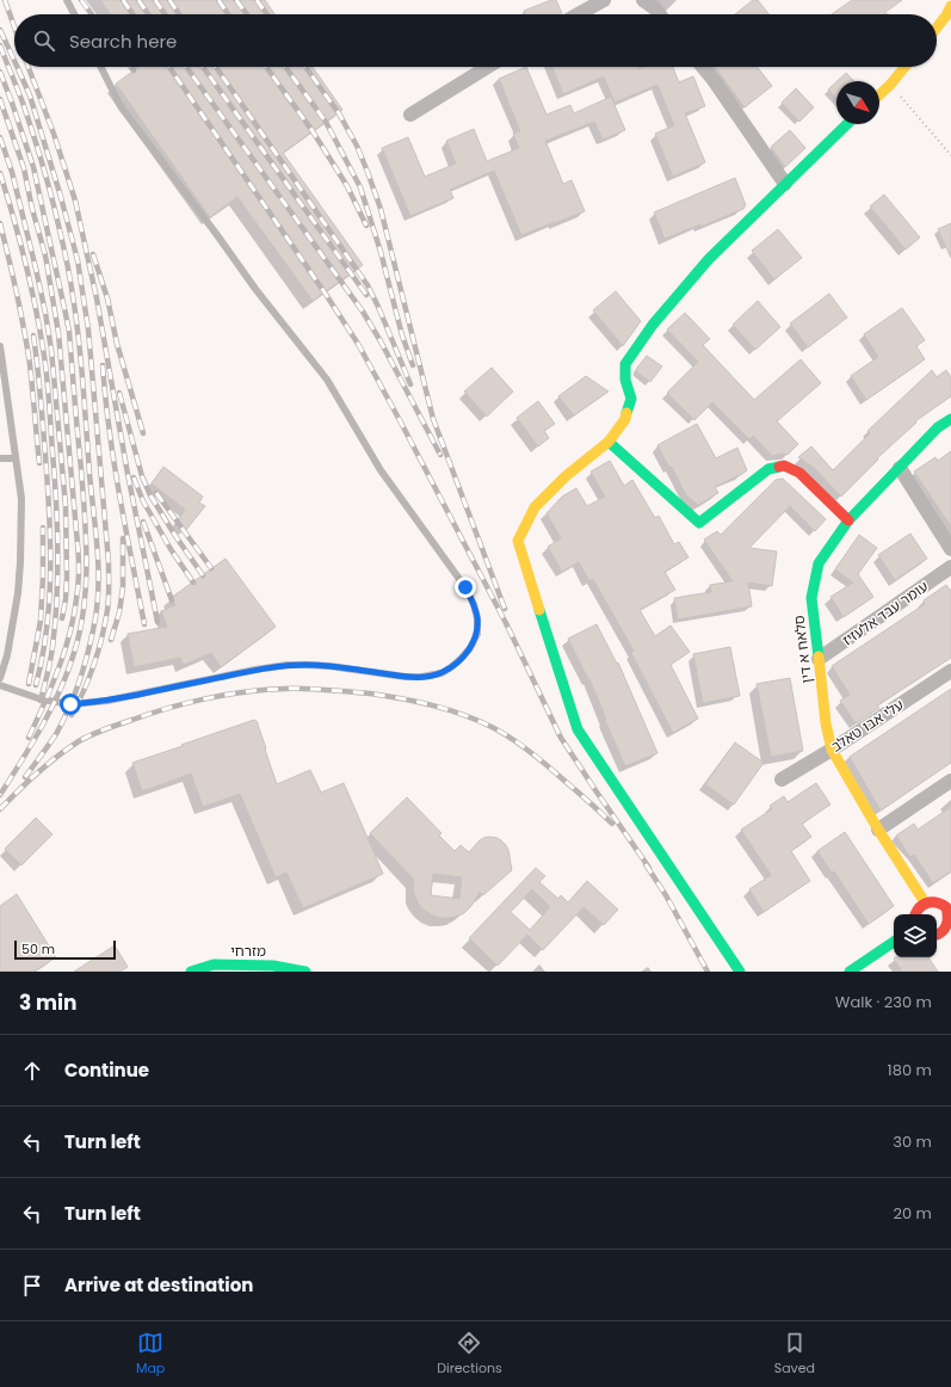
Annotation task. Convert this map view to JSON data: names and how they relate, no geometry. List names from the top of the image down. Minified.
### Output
{"streets":{"street":["עומר עבד אלעזיז","סלאח א דין","עלי אבו טאלב","מזרחי"]},"crossings":[["עומר עבד אלעזיז","סלאח א דין"],["סלאח א דין","עלי אבו טאלב"]],"scale_bar":"50 m","north":"bottom right","page":{"search":"Search here","scale":"50 m","heading":["3 min","Walk · 230 m"],"list":[["Continue","180 m"],["Turn left","30 m"],["Turn left","20 m"],"Arrive at destination"],"nav":["Map","Directions","Saved"]}}
